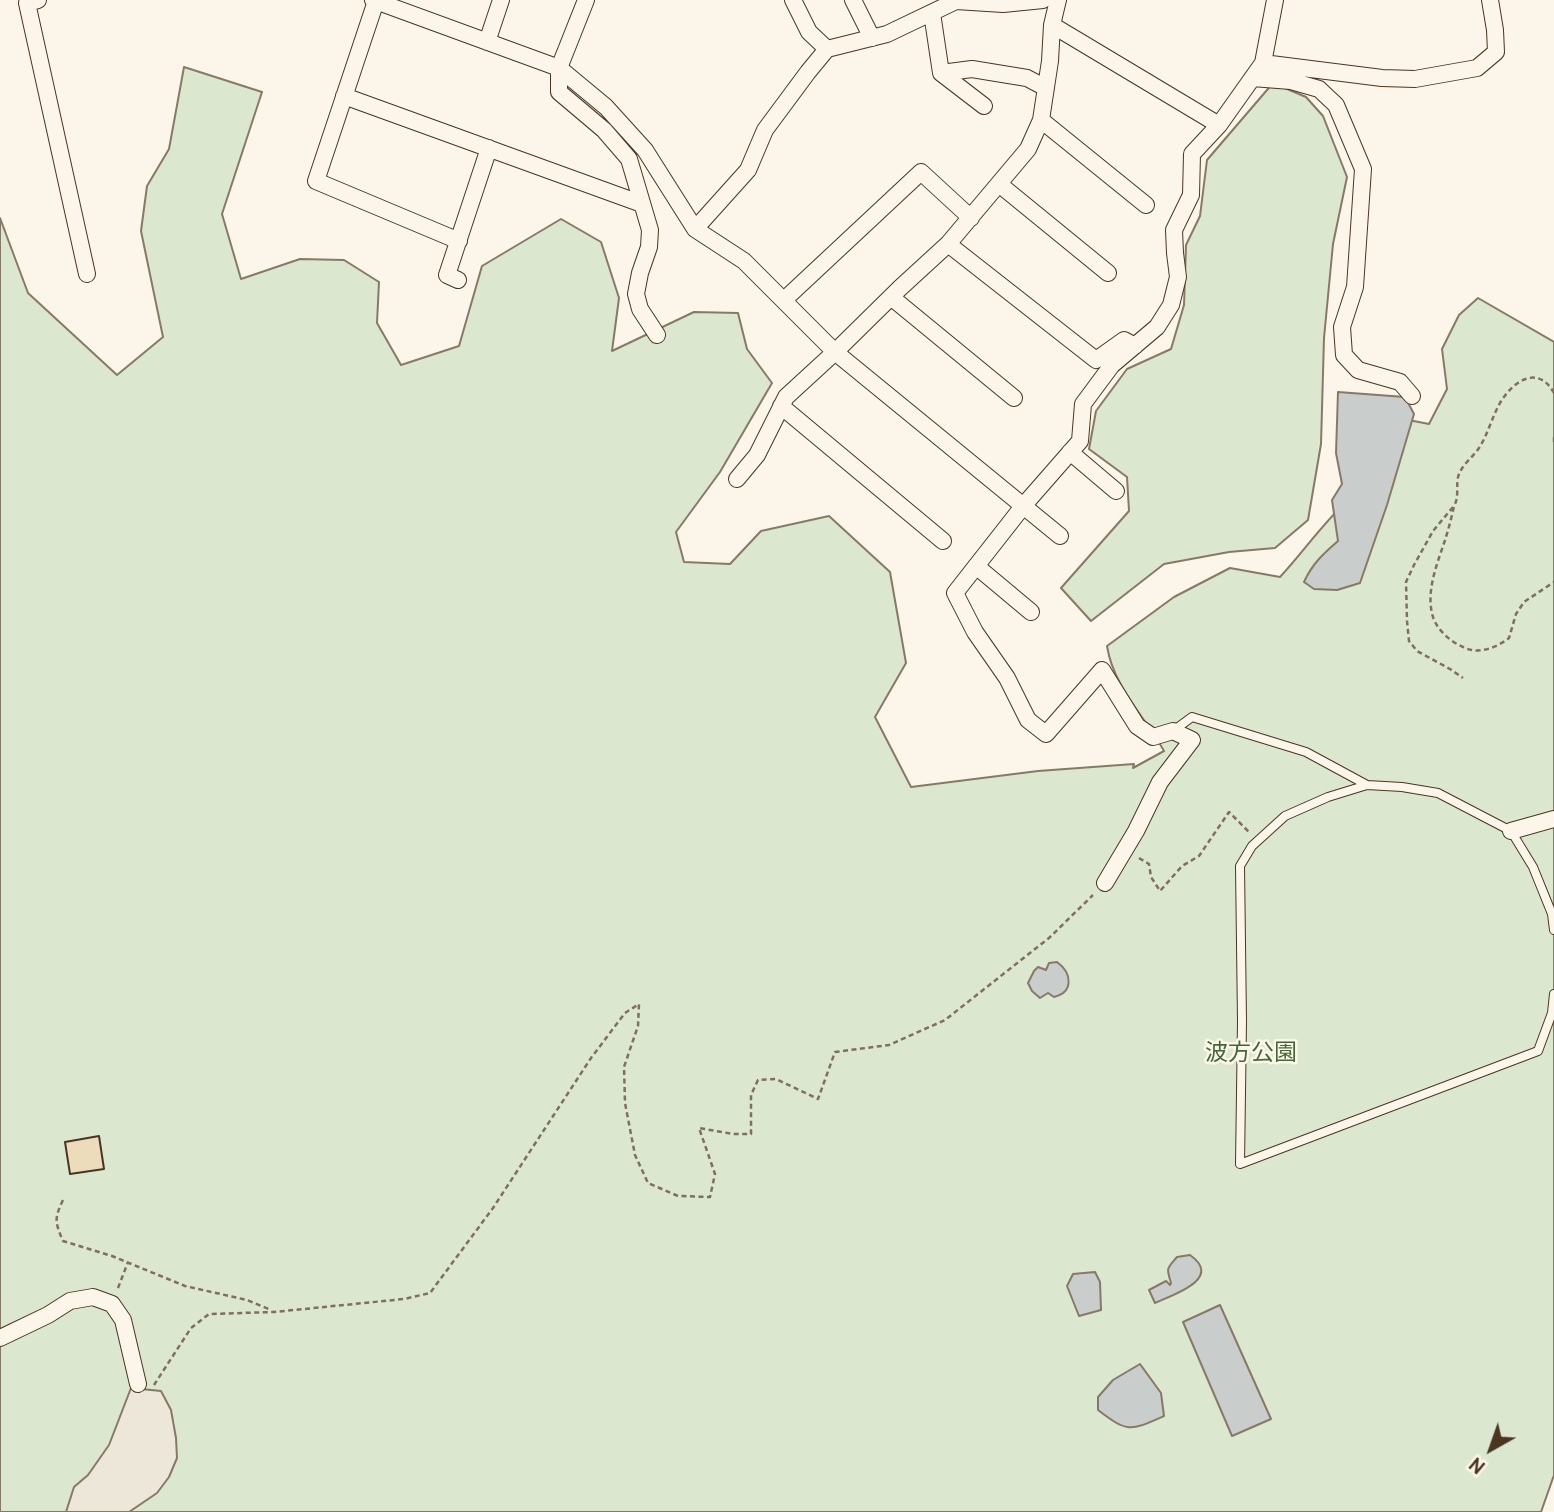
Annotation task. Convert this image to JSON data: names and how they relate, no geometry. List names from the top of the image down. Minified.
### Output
{"parks":["波方公園"],"north":"bottom left"}
